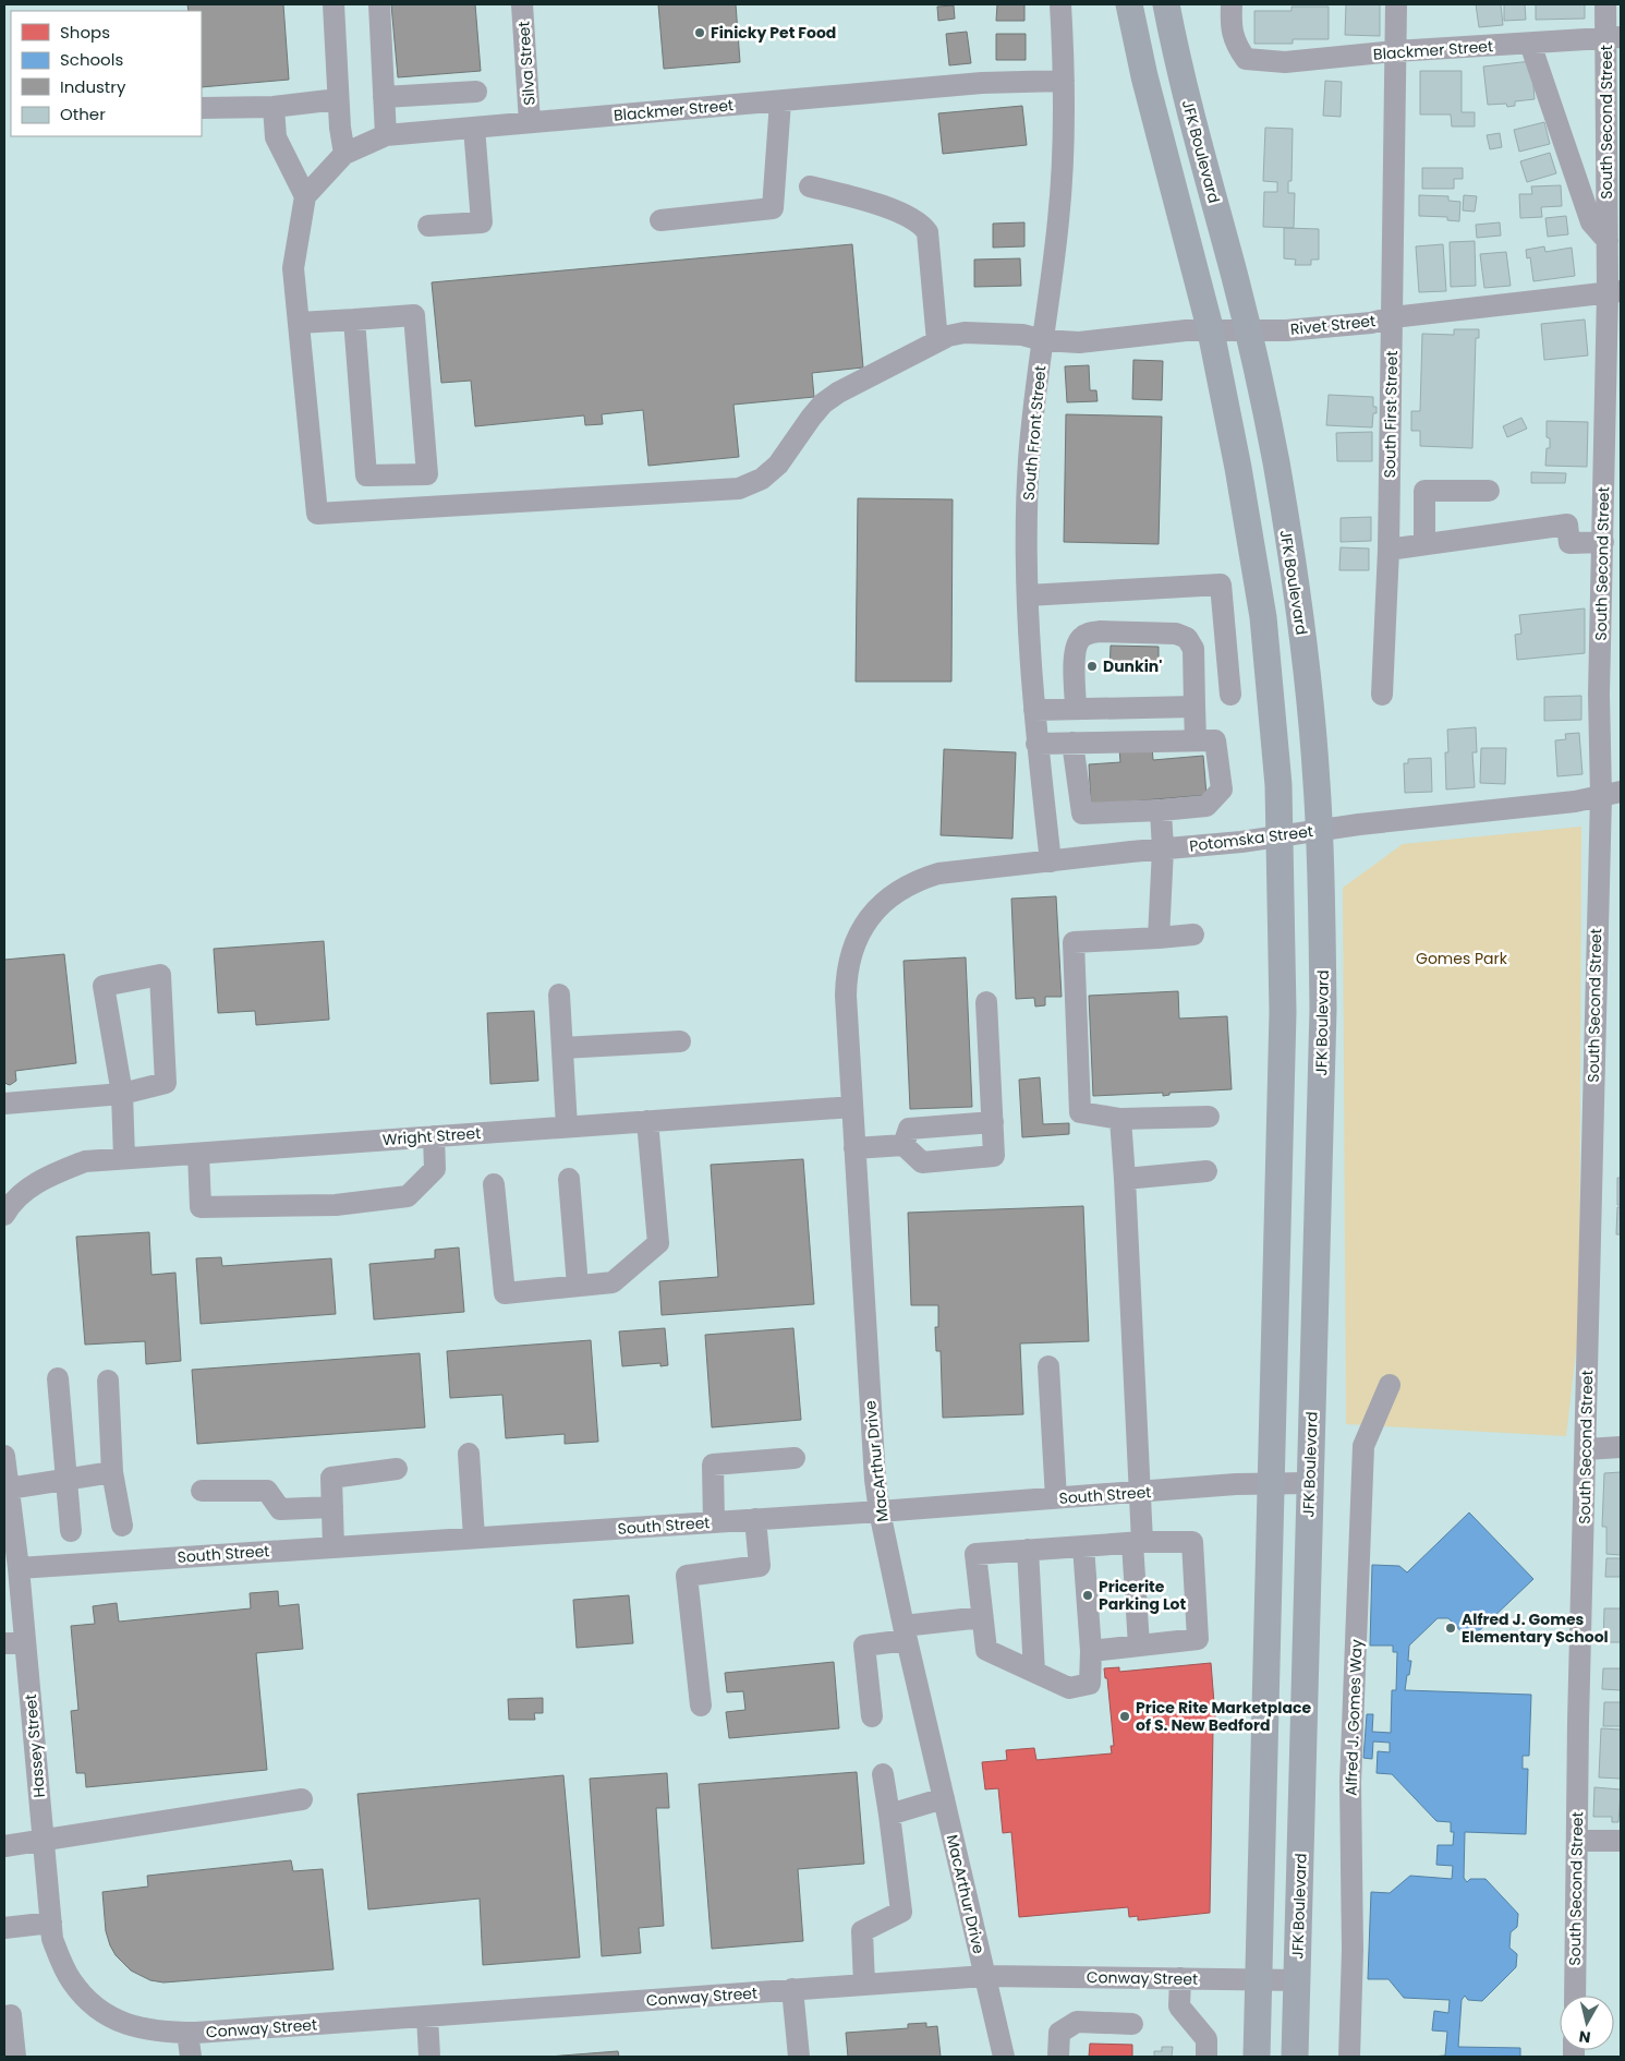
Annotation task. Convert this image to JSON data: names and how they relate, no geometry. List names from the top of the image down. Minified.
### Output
{"streets":{"main road":["JFK Boulevard"],"street":["Blackmer Street","Silva Street","South Second Street","Rivet Street","South First Street","South Front Street","Potomska Street","Wright Street","MacArthur Drive","South Street","Alfred J. Gomes Way","Hassey Street","Conway Street"]},"crossings":[["Blackmer Street","Silva Street"],["Blackmer Street","South Second Street"],["Blackmer Street","South First Street"],["Blackmer Street","South Front Street"],["South Second Street","Rivet Street"],["South Second Street","Potomska Street"],["JFK Boulevard","Rivet Street"],["JFK Boulevard","Potomska Street"],["JFK Boulevard","South Street"],["JFK Boulevard","Conway Street"],["Rivet Street","South First Street"],["Rivet Street","South Front Street"],["South Front Street","Potomska Street"],["Potomska Street","MacArthur Drive"],["Wright Street","MacArthur Drive"],["MacArthur Drive","South Street"],["MacArthur Drive","Conway Street"],["South Street","Hassey Street"],["Hassey Street","Conway Street"]],"parks":["Gomes Park"],"places":["Finicky Pet Food","Dunkin'","Pricerite Parking Lot","Alfred J. Gomes Elementary School","Price Rite Marketplace of S. New Bedford"],"legend":["Shops","Schools","Industry","Other"],"north":"bottom"}
